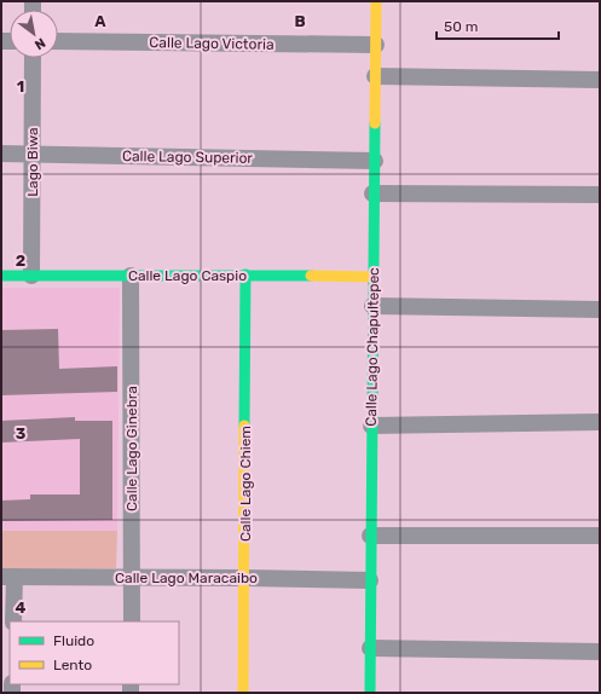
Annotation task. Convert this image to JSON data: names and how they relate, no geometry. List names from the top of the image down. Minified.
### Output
{"streets":{"street":["Calle Lago Victoria","Calle Lago Superior","Lago Biwa","Calle Lago Caspio","Calle Lago Chapultepec","Calle Lago Ginebra","Calle Lago Chiem","Calle Lago Maracaibo"]},"crossings":[["Calle Lago Victoria","Calle Lago Chapultepec"],["Calle Lago Superior","Lago Biwa"],["Calle Lago Superior","Calle Lago Chapultepec"],["Lago Biwa","Calle Lago Caspio"],["Calle Lago Caspio","Calle Lago Chapultepec"],["Calle Lago Caspio","Calle Lago Ginebra"],["Calle Lago Caspio","Calle Lago Chiem"],["Calle Lago Chapultepec","Calle Lago Maracaibo"],["Calle Lago Ginebra","Calle Lago Maracaibo"],["Calle Lago Chiem","Calle Lago Maracaibo"]],"legend":["Fluido","Lento"],"scale_bar":"50 m","north":"bottom right","grid":{"columns":["A","B"],"rows":["1","2","3","4"]}}
